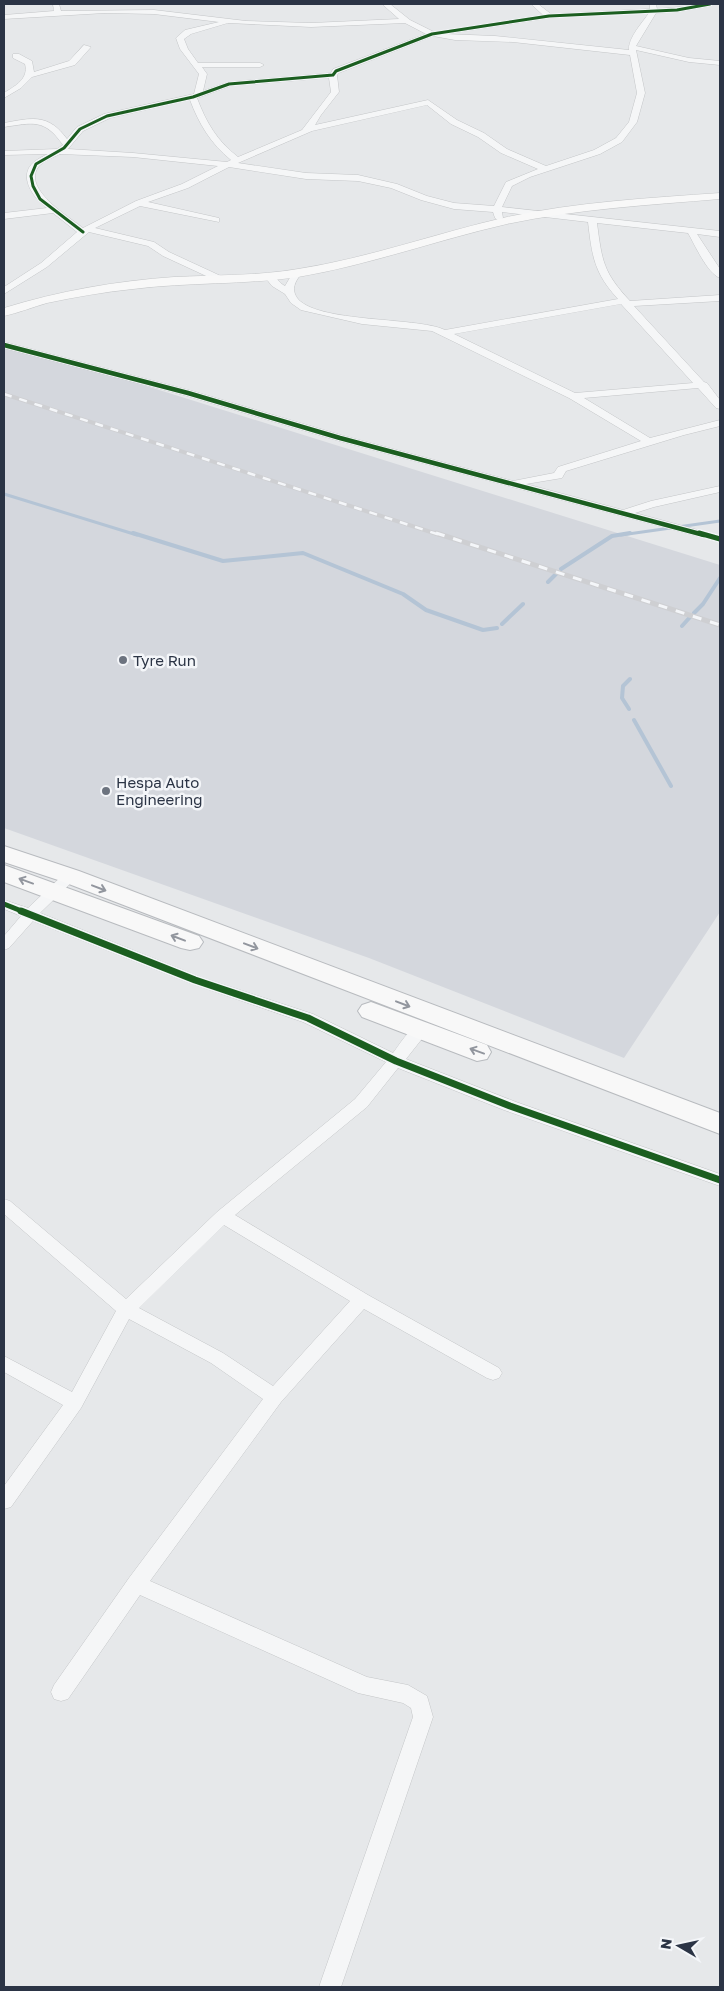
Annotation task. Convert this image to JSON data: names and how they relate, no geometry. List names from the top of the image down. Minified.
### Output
{"places":["Tyre Run","Hespa Auto Engineering"],"north":"left"}
